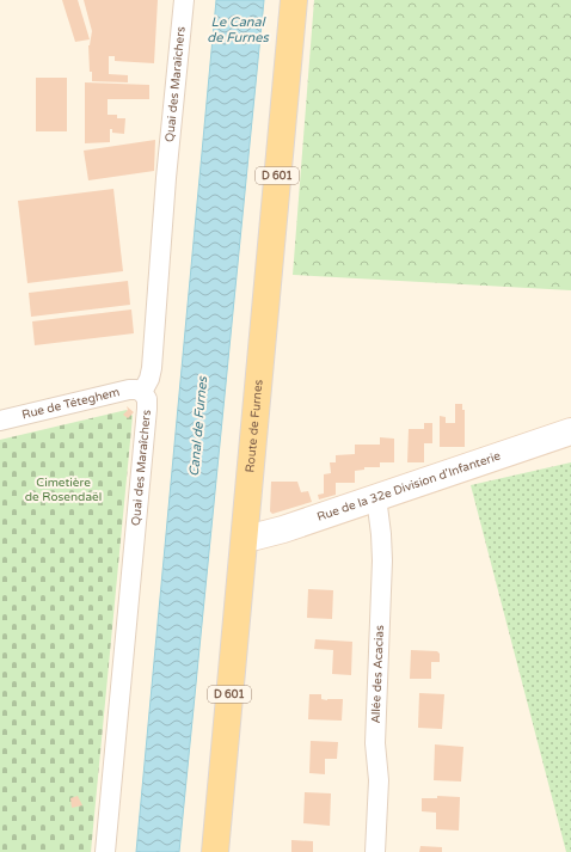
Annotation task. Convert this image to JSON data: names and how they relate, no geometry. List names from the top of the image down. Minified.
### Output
{"streets":{"main road":["D 601","Route de Furnes","Rue de la 32e Division d'Infanterie"],"street":["Quai des Maraîchers","Rue de Téteghem","Allée des Acacias"]},"crossings":[["Quai des Maraîchers","Rue de Téteghem"],["Route de Furnes","Rue de la 32e Division d'Infanterie"],["Rue de la 32e Division d'Infanterie","Allée des Acacias"]],"water":["Le Canal de Furnes","Canal de Furnes"],"parks":["Cimetière de Rosendaël"]}
